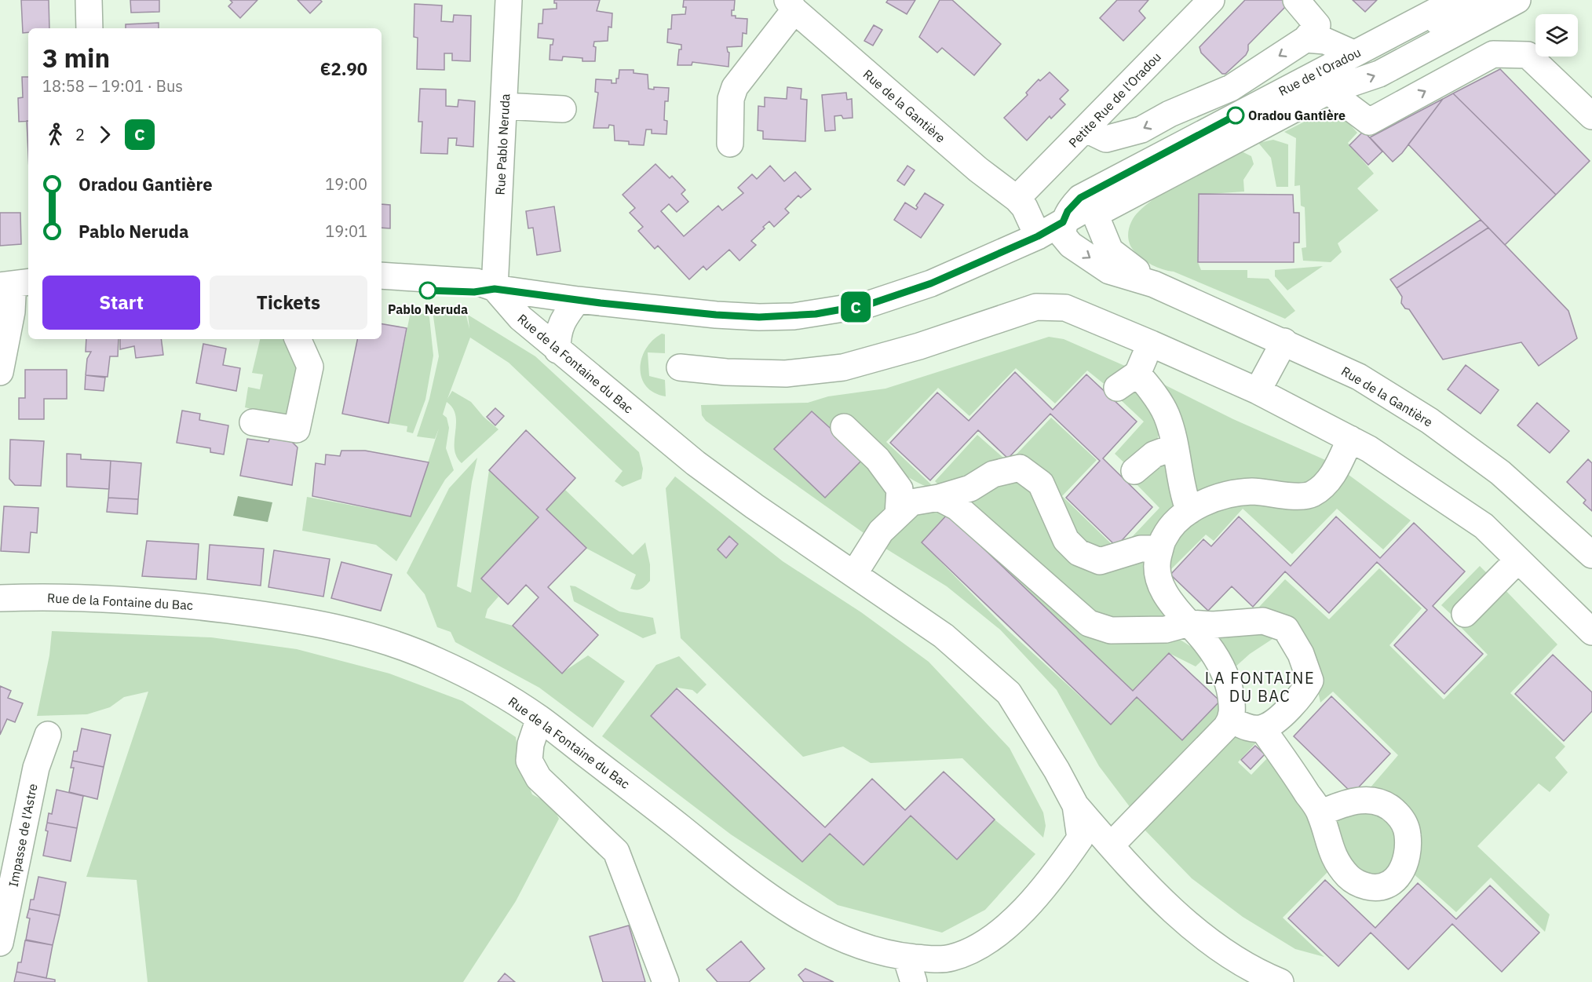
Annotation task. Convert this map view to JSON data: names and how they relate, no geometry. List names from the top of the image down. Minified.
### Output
{"streets":{"street":["Rue de l'Oradou","Petite Rue de l'Oradou","Rue de la Gantière","Rue Pablo Neruda","Rue de la Fontaine du Bac","Impasse de l'Astre"]},"crossings":[["Rue de l'Oradou","Rue de la Gantière"],["Rue de l'Oradou","Rue Pablo Neruda"],["Rue de l'Oradou","Rue de la Fontaine du Bac"],["Petite Rue de l'Oradou","Rue de la Gantière"],["Rue Pablo Neruda","Rue de la Fontaine du Bac"]],"districts":["LA FONTAINE DU BAC"],"places":["Oradou Gantière","Pablo Neruda"],"lines":["bus line C"],"page":{"on_map":"C","heading":["3 min","18:58 – 19:01 · Bus","€2.90"],"legs":["2","C"],"list":[{"name":"Oradou Gantière","value":"19:00"},{"name":"Pablo Neruda","value":"19:01"}],"buttons":["Start","Tickets"]}}
